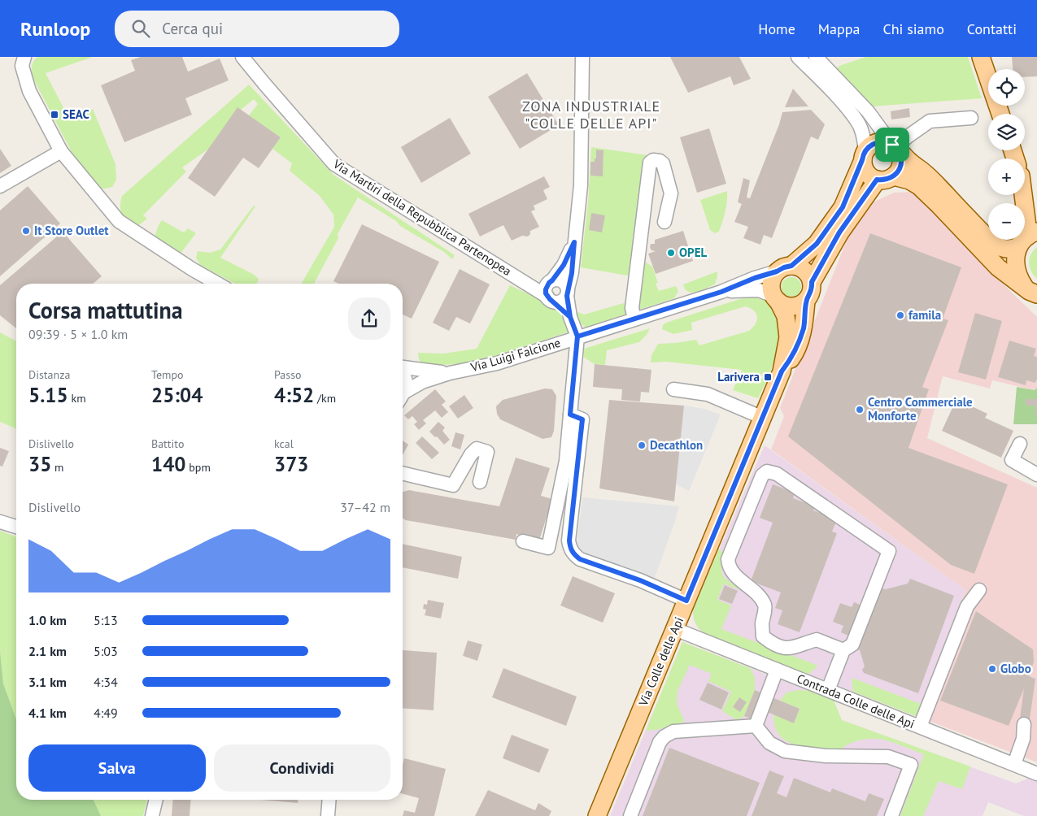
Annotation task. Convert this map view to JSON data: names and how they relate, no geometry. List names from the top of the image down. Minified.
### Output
{"streets":{"main road":["Via Colle delle Api"],"street":["Via Martiri della Repubblica Partenopea","Via Luigi Falcione","Contrada Colle delle Api"]},"crossings":[["Via Luigi Falcione","Via Colle delle Api"],["Via Colle delle Api","Contrada Colle delle Api"]],"districts":["ZONA INDUSTRIALE \"COLLE DELLE API\""],"places":{"transit":["SEAC","Larivera"],"other":["It Store Outlet","OPEL","famila","Centro Commerciale Monforte","Decathlon","Globo"]},"page":{"header":"Runloop","search":"Cerca qui","nav":["Home","Mappa","Chi siamo","Contatti"],"map_buttons":["+","−"],"heading":["Corsa mattutina","09:39 · 5 × 1.0 km"],"stats":[["Distanza","5.15 km"],["Tempo","25:04"],["Passo","4:52 /km"],["Dislivello","35 m"],["Battito","140 bpm"],["kcal","373"]],"chart":["Dislivello","37–42 m"],"list":[{"name":"1.0 km","note":"5:13"},{"name":"2.1 km","note":"5:03"},{"name":"3.1 km","note":"4:34"},{"name":"4.1 km","note":"4:49"}],"buttons":["Salva","Condividi"]}}
